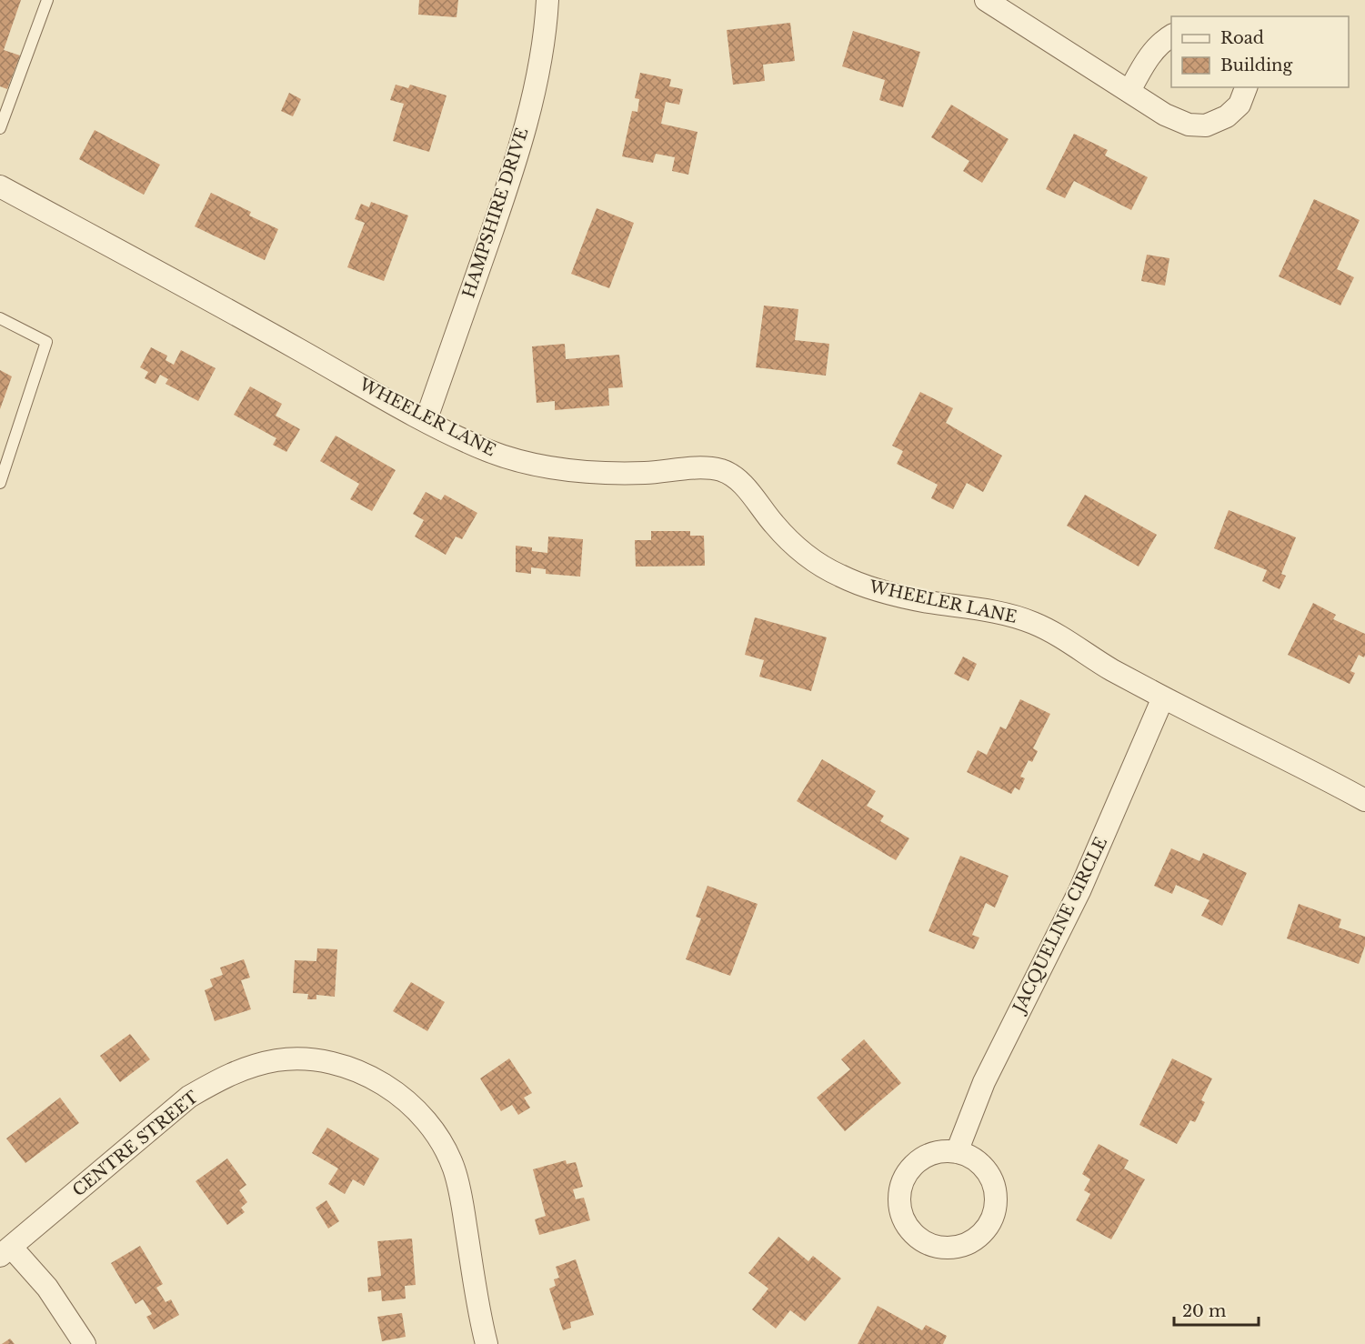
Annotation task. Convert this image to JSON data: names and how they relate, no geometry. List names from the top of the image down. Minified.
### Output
{"streets":{"street":["HAMPSHIRE DRIVE","WHEELER LANE","JACQUELINE CIRCLE","CENTRE STREET"]},"crossings":[["HAMPSHIRE DRIVE","WHEELER LANE"],["WHEELER LANE","JACQUELINE CIRCLE"]],"legend":["Road","Building"],"scale_bar":"20 m"}
